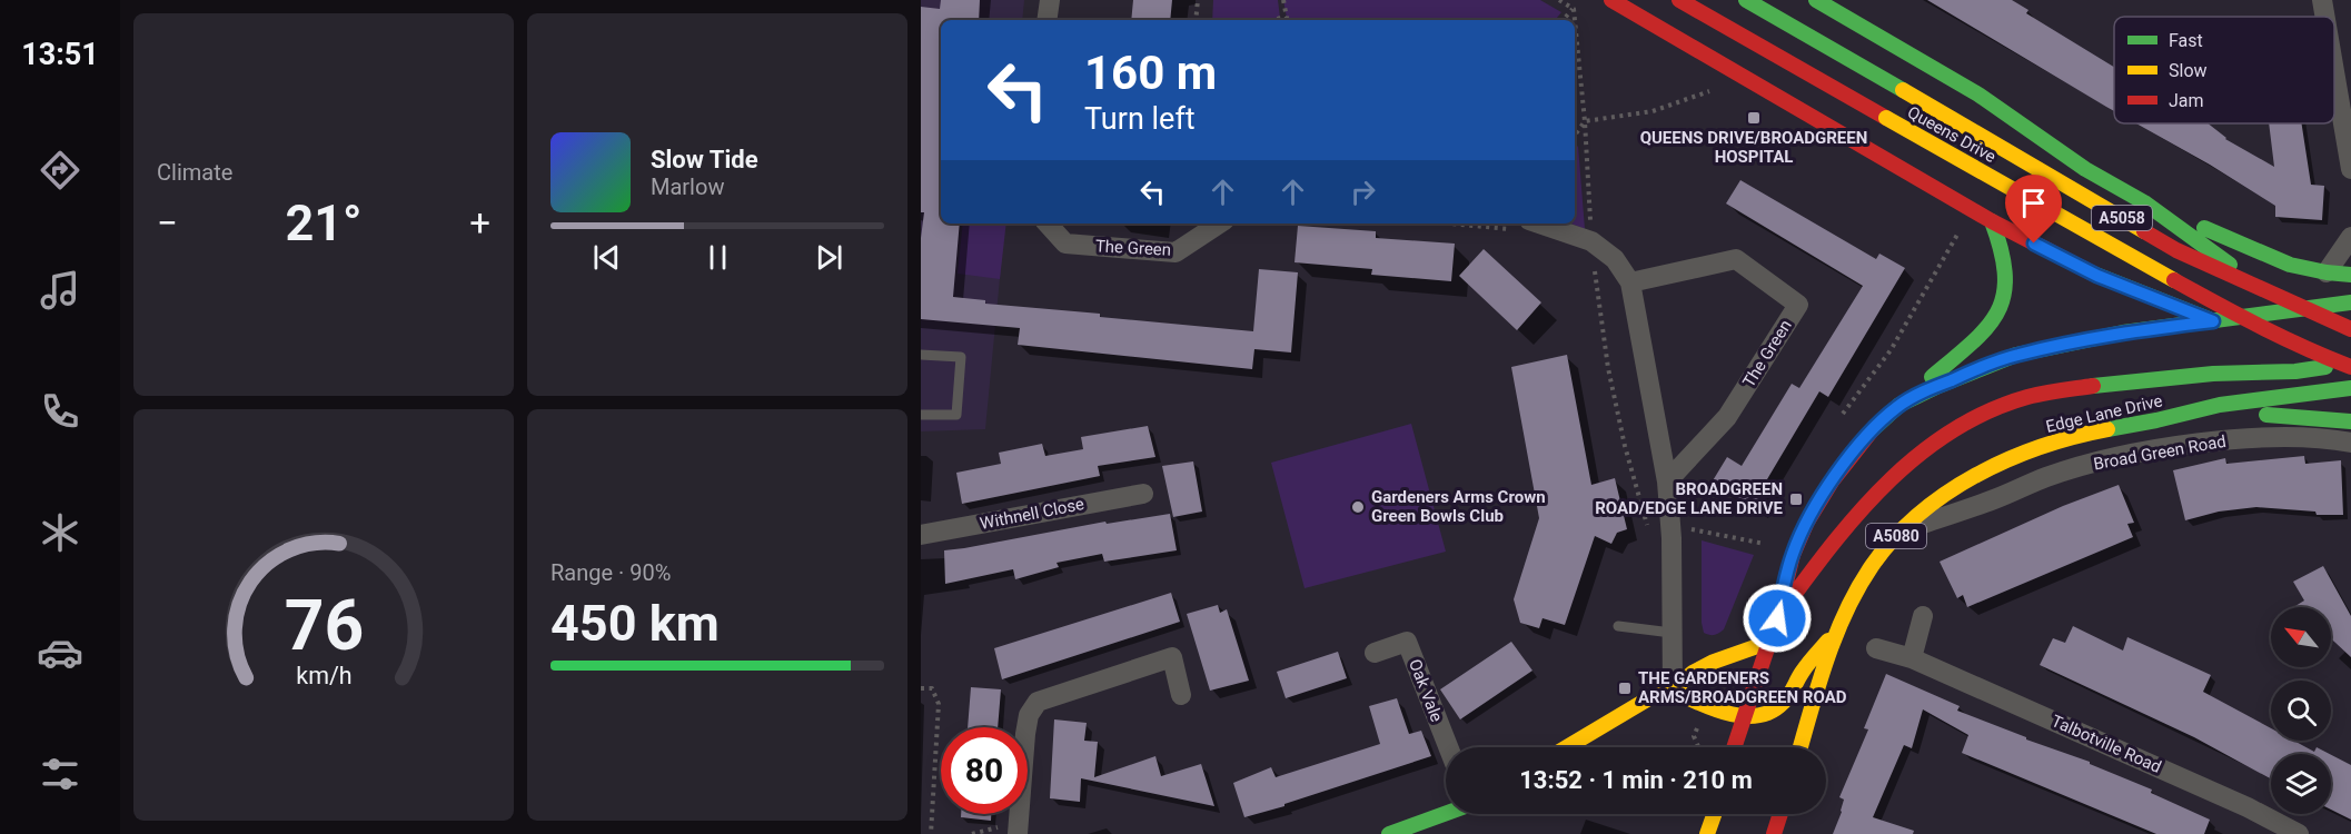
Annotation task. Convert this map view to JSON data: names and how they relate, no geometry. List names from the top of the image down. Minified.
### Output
{"streets":{"main road":["Queens Drive","A5058","Edge Lane Drive","A5080"],"street":["The Green","Broad Green Road","Withnell Close","Oak Vale","Talbotville Road"]},"crossings":[["Edge Lane Drive","Broad Green Road"]],"places":{"transit":["QUEENS DRIVE/BROADGREEN HOSPITAL","BROADGREEN ROAD/EDGE LANE DRIVE","THE GARDENERS ARMS/BROADGREEN ROAD"],"other":["Gardeners Arms Crown Green Bowls Club"]},"legend":["Fast","Slow","Jam"],"north":"top left","page":{"tabs":"13:51","tile":["Climate",["Range · 90%","450 km"]],"turn":["160 m","Turn left"],"song":["Slow Tide","Marlow"],"heat":["−","21°","+"],"limit":"80","trip":"13:52 · 1 min · 210 m","gauge":["76","km/h"]}}
